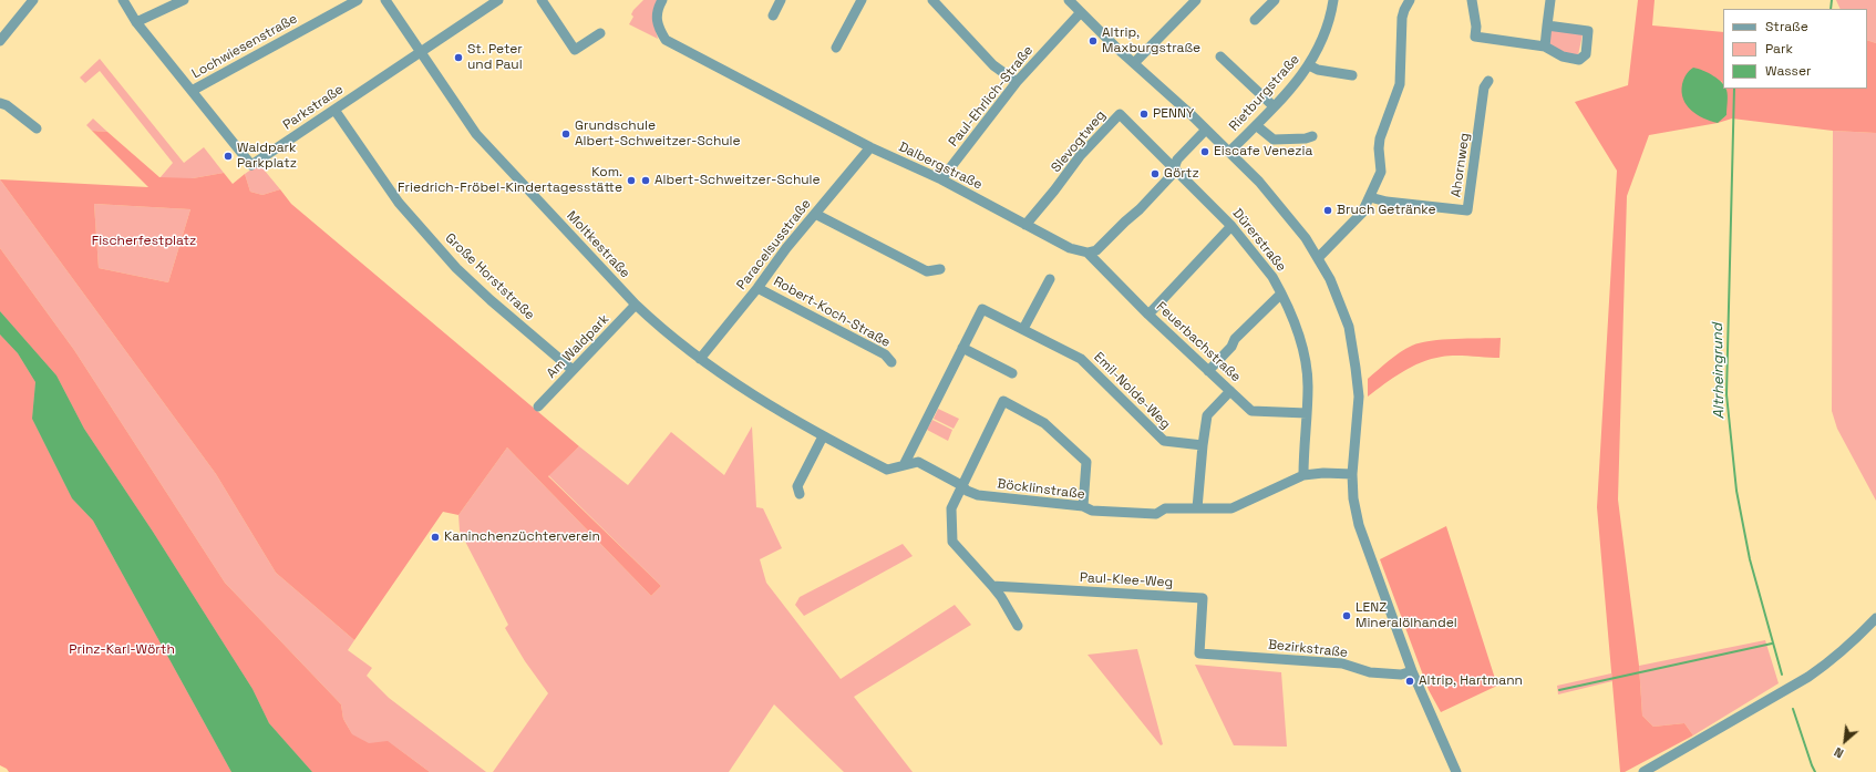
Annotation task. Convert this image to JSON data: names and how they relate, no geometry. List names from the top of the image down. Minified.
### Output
{"streets":{"street":["Lochwiesenstraße","Rietburgstraße","Paul-Ehrlich-Straße","Parkstraße","Slevogtweg","Ahornweg","Dalbergstraße","Dürerstraße","Moltkestraße","Paracelsusstraße","Große Horststraße","Robert-Koch-Straße","Feuerbachstraße","Am Waldpark","Emil-Nolde-Weg","Böcklinstraße","Paul-Klee-Weg","Bezirkstraße"]},"crossings":[["Lochwiesenstraße","Parkstraße"],["Paul-Ehrlich-Straße","Dalbergstraße"],["Parkstraße","Moltkestraße"],["Parkstraße","Große Horststraße"],["Slevogtweg","Dalbergstraße"],["Slevogtweg","Dürerstraße"],["Dalbergstraße","Paracelsusstraße"],["Dalbergstraße","Feuerbachstraße"],["Dürerstraße","Feuerbachstraße"],["Dürerstraße","Böcklinstraße"],["Moltkestraße","Paracelsusstraße"],["Moltkestraße","Am Waldpark"],["Moltkestraße","Böcklinstraße"],["Paracelsusstraße","Robert-Koch-Straße"],["Große Horststraße","Am Waldpark"],["Emil-Nolde-Weg","Böcklinstraße"],["Paul-Klee-Weg","Bezirkstraße"]],"water":["Altrheingrund"],"parks":["Fischerfestplatz","Prinz-Karl-Wörth"],"places":["Altrip, Maxburgstraße","St. Peter und Paul","PENNY","Grundschule Albert-Schweitzer-Schule","Eiscafe Venezia","Waldpark Parkplatz","Görtz","Kom. Friedrich-Fröbel-Kindertagesstätte","Albert-Schweitzer-Schule","Bruch Getränke","Kaninchenzüchterverein","LENZ Mineralölhandel","Altrip, Hartmann"],"legend":["Straße","Park","Wasser"],"north":"bottom left"}
